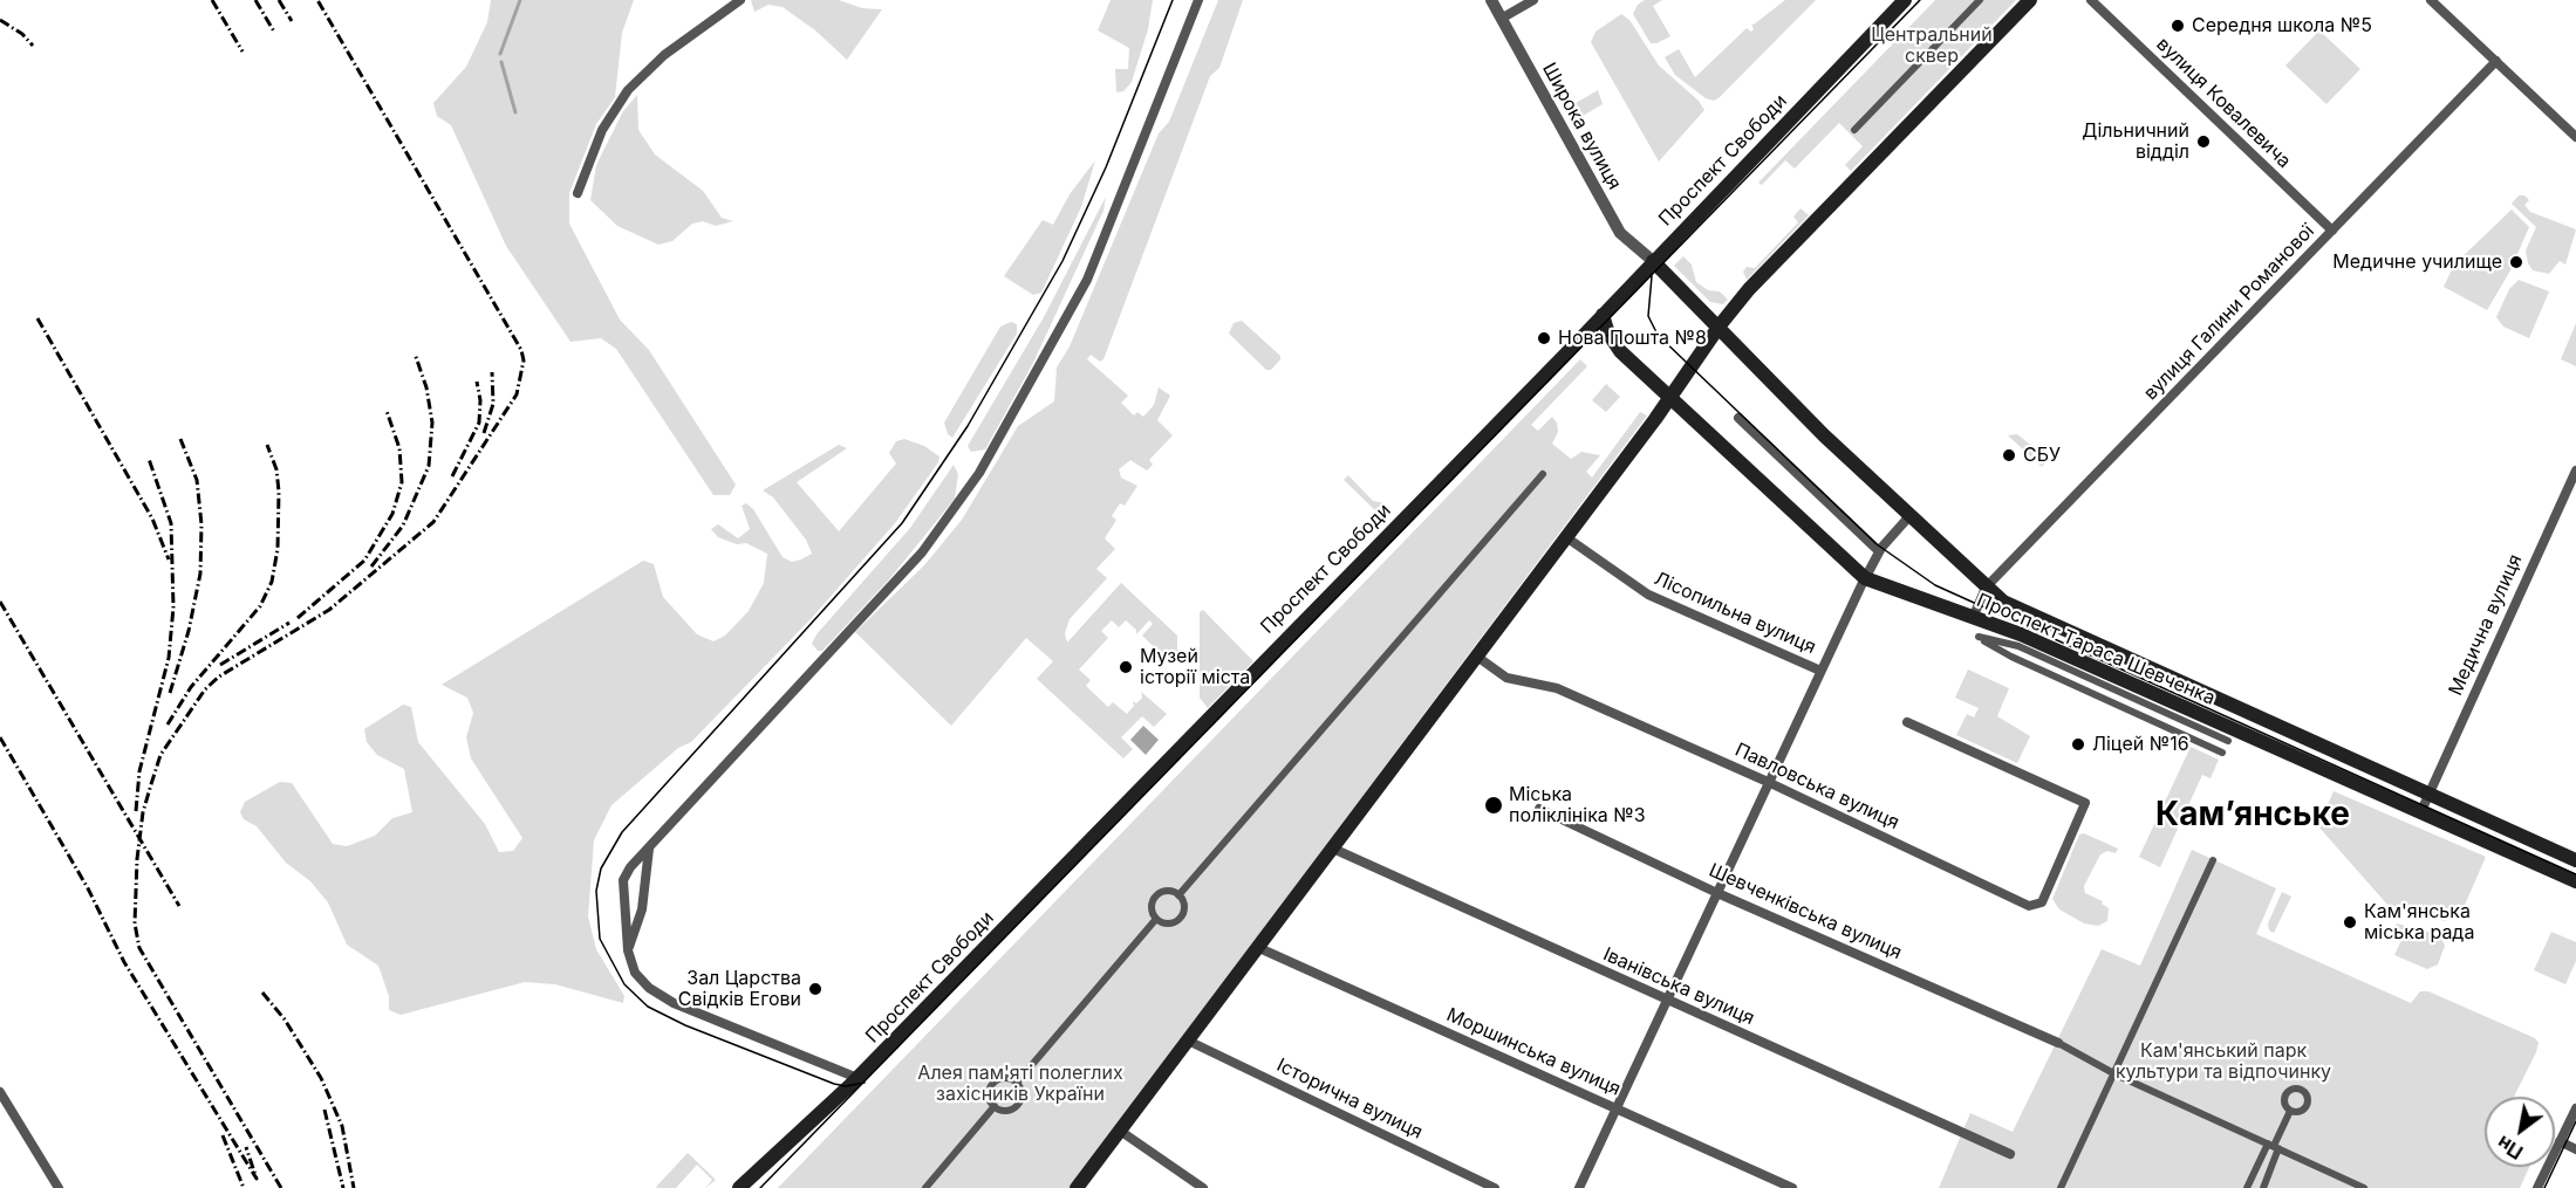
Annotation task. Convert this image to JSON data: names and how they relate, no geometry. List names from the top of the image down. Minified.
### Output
{"streets":{"main road":["Проспект Свободи","Проспект Тараса Шевченка"],"street":["вулиця Ковалевича","Широка вулиця","вулиця Галини Романової","Лісопильна вулиця","Медична вулиця","Павловська вулиця","Шевченківська вулиця","Іванівська вулиця","Моршинська вулиця","Історична вулиця"]},"crossings":[["вулиця Ковалевича","вулиця Галини Романової"],["Широка вулиця","Проспект Свободи"],["Широка вулиця","Проспект Тараса Шевченка"],["Проспект Свободи","Проспект Тараса Шевченка"],["вулиця Галини Романової","Проспект Тараса Шевченка"],["Медична вулиця","Проспект Тараса Шевченка"]],"districts":["Кам’янське"],"parks":["Центральний сквер","Кам'янський парк культури та відпочинку","Алея пам'яті полеглих захісників України"],"places":["Середня школа №5","Дільничний відділ","Медичне училище","Нова Пошта №8","СБУ","Музей історії міста","Ліцей №16","Міська поліклініка №3","Кам'янська міська рада","Зал Царства Свiдкiв Егови"],"north":"bottom left"}
